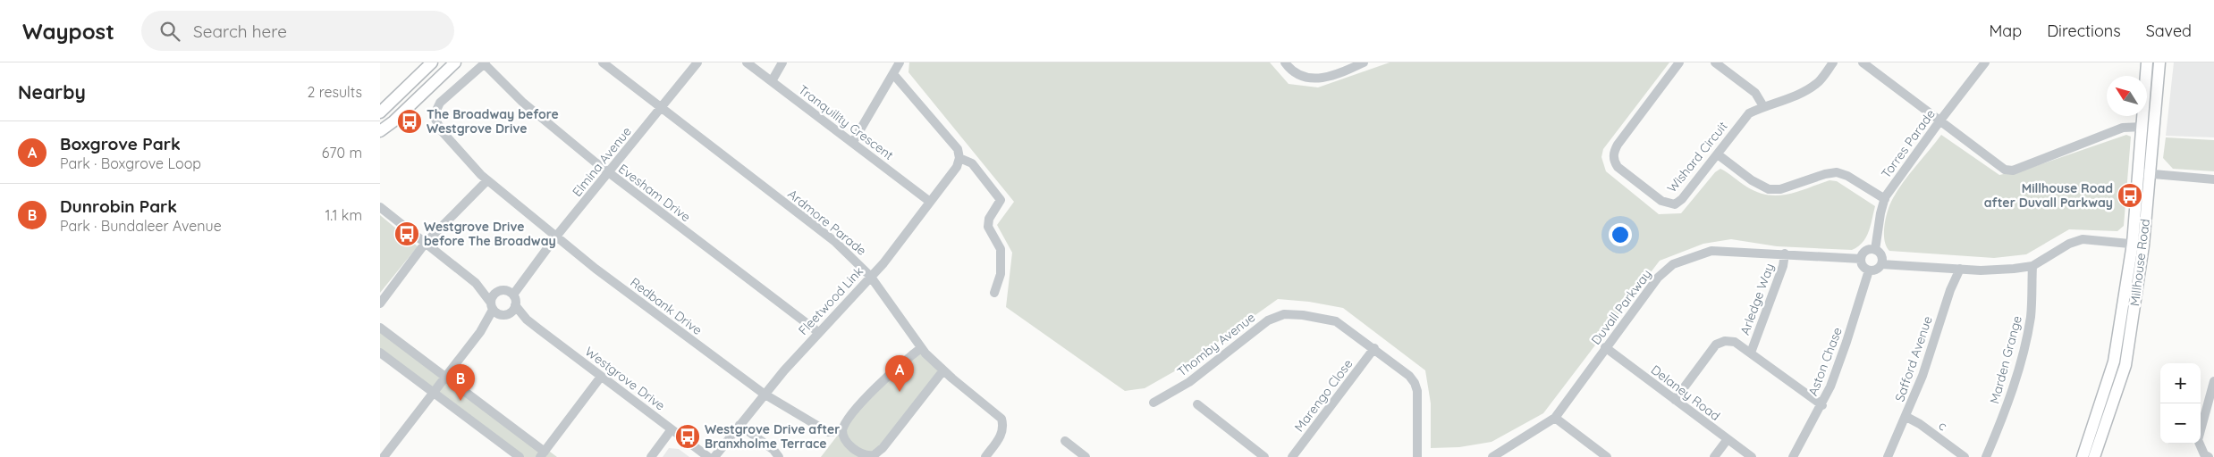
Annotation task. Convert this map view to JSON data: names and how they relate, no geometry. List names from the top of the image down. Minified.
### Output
{"streets":{"main road":["Millhouse Road"],"street":["Tranquility Crescent","Torres Parade","Wishard Circuit","Elmina Avenue","Evesham Drive","Ardmore Parade","Arledge Way","Fleetwood Link","Redbank Drive","Duvall Parkway","Thomby Avenue","Safford Avenue","Marden Grange","Aston Chase","Westgrove Drive","Delaney Road","Marengo Close","c"]},"crossings":[["Tranquility Crescent","Fleetwood Link"],["Torres Parade","Duvall Parkway"],["Torres Parade","Aston Chase"],["Elmina Avenue","Evesham Drive"],["Elmina Avenue","Ardmore Parade"],["Elmina Avenue","Redbank Drive"],["Evesham Drive","Fleetwood Link"],["Evesham Drive","Redbank Drive"],["Ardmore Parade","Fleetwood Link"],["Arledge Way","Duvall Parkway"],["Fleetwood Link","Redbank Drive"],["Duvall Parkway","Aston Chase"],["Duvall Parkway","Delaney Road"],["Thomby Avenue","Marengo Close"],["Safford Avenue","c"]],"places":{"bus stop":["The Broadway before Westgrove Drive","Millhouse Road after Duvall Parkway","Westgrove Drive before The Broadway","Westgrove Drive after Branxholme Terrace"]},"north":"top left","page":{"header":"Waypost","search":"Search here","nav":["Map","Directions","Saved"],"heading":["Nearby","2 results"],"list":[{"mark":"A","name":"Boxgrove Park","note":"Park · Boxgrove Loop","value":"670 m"},{"mark":"B","name":"Dunrobin Park","note":"Park · Bundaleer Avenue","value":"1.1 km"}],"pins":["A","B"],"map_buttons":["+","−"]}}
